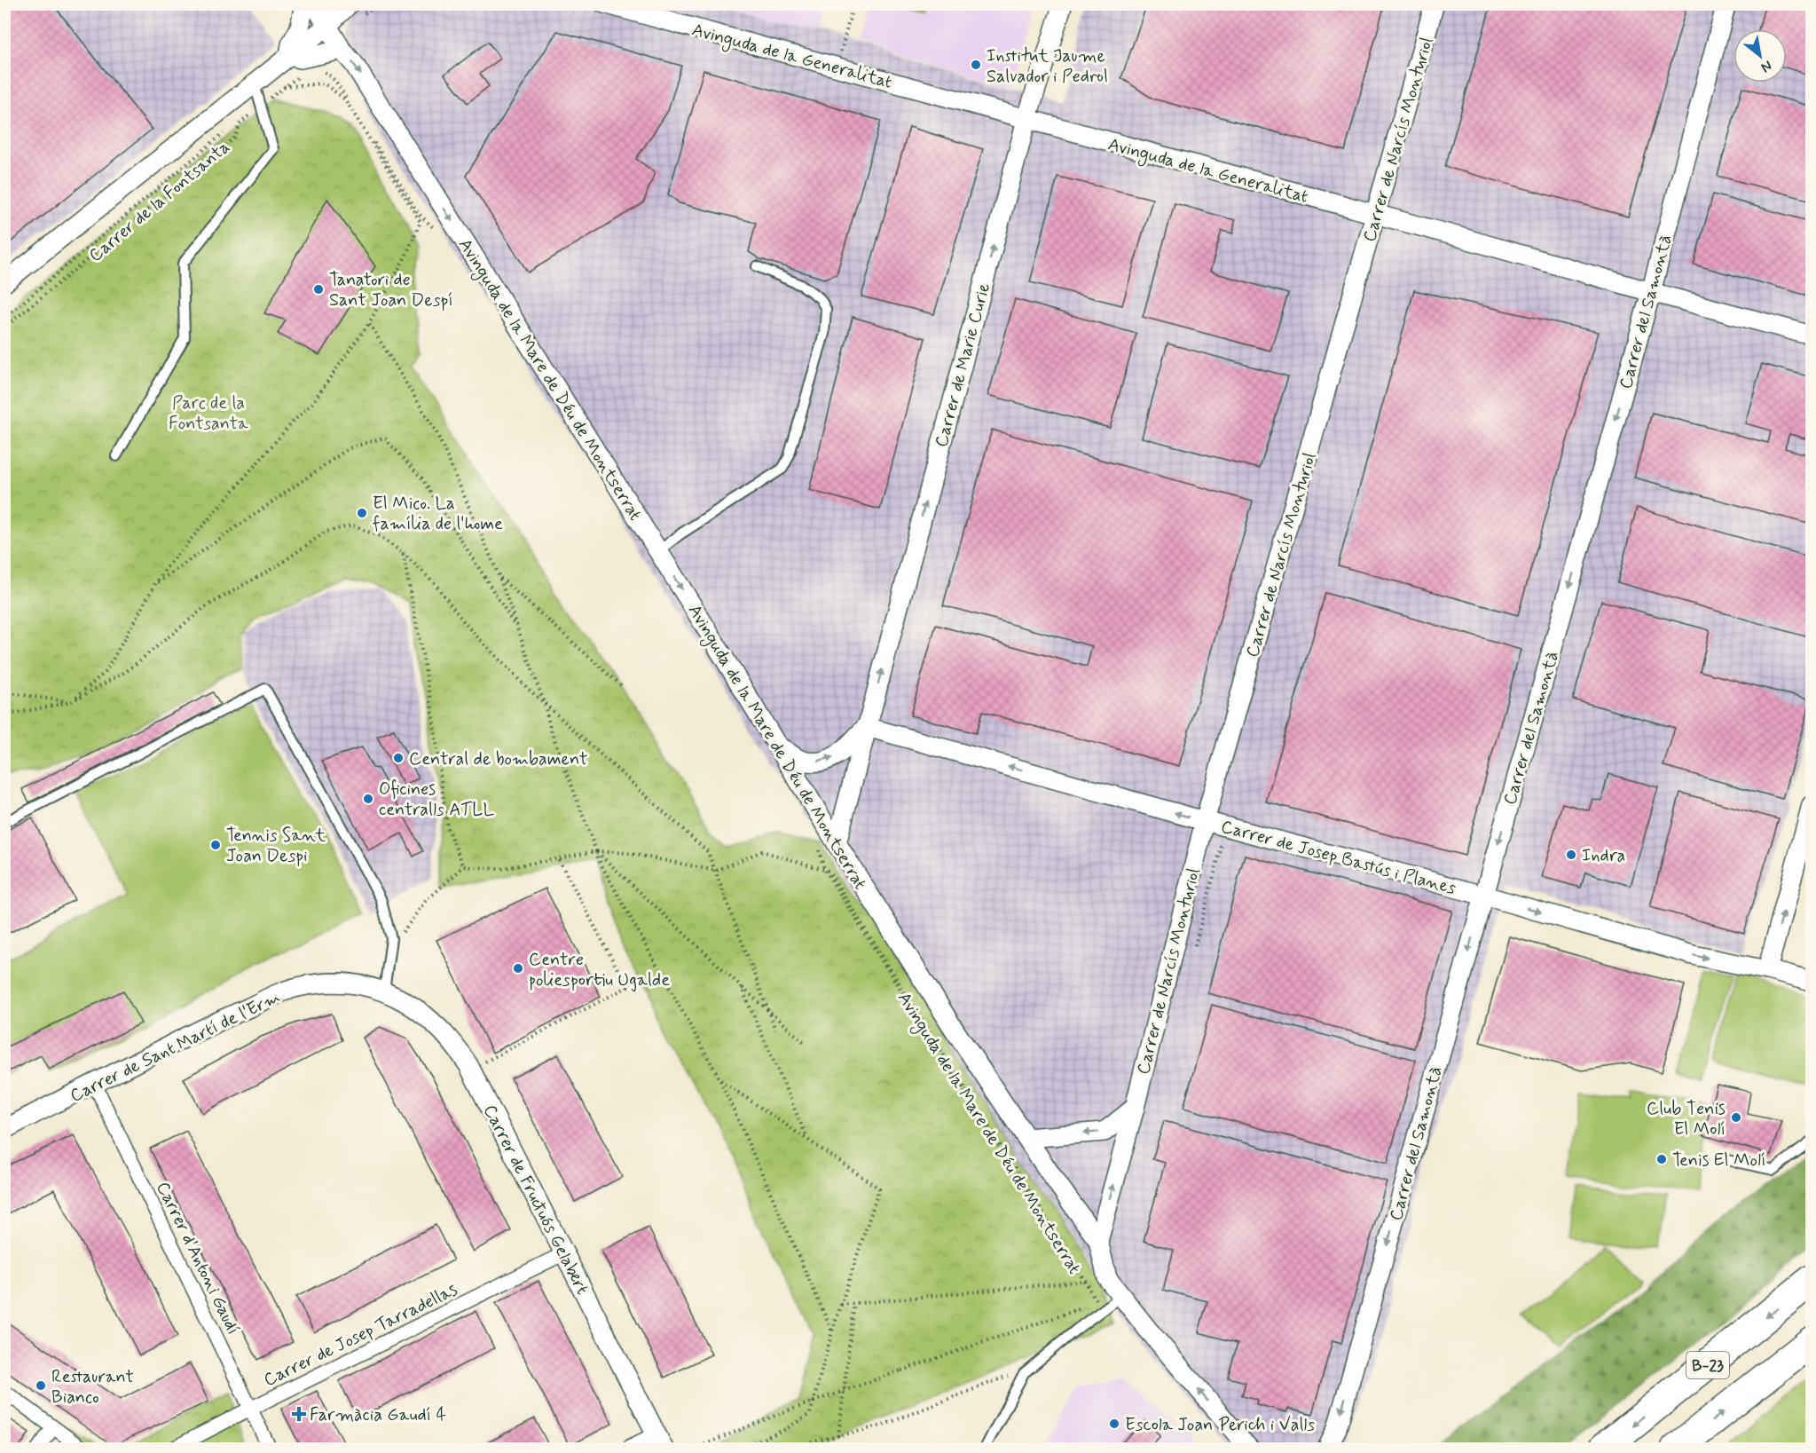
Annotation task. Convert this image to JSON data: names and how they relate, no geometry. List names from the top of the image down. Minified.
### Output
{"streets":{"highway":["B-23"],"street":["Avinguda de la Generalitat","Carrer de Narcís Monturiol","Carrer de la Fontsanta","Carrer del Samontà","Carrer de Marie Curie","Avinguda de la Mare de Déu de Montserrat","Carrer de Josep Bastús i Planes","Carrer de Sant Martí de l'Erm","Carrer de Fructuós Gelabert","Carrer d'Antoni Gaudí","Carrer de Josep Tarradellas"]},"crossings":[["Avinguda de la Generalitat","Carrer de Narcís Monturiol"],["Avinguda de la Generalitat","Carrer del Samontà"],["Avinguda de la Generalitat","Carrer de Marie Curie"],["Carrer de Narcís Monturiol","Avinguda de la Mare de Déu de Montserrat"],["Carrer de Narcís Monturiol","Carrer de Josep Bastús i Planes"],["Carrer de la Fontsanta","Avinguda de la Mare de Déu de Montserrat"],["Carrer del Samontà","Carrer de Josep Bastús i Planes"],["Carrer de Marie Curie","Avinguda de la Mare de Déu de Montserrat"],["Carrer de Marie Curie","Carrer de Josep Bastús i Planes"],["Carrer de Sant Martí de l'Erm","Carrer de Fructuós Gelabert"],["Carrer de Sant Martí de l'Erm","Carrer d'Antoni Gaudí"],["Carrer de Fructuós Gelabert","Carrer de Josep Tarradellas"],["Carrer d'Antoni Gaudí","Carrer de Josep Tarradellas"]],"one_way":["Carrer del Samontà","Carrer de Marie Curie"],"parks":["Parc de la Fontsanta"],"places":{"other":["Institut Jaume Salvador i Pedrol","Tanatori de Sant Joan Despí","El Mico. La família de l'home","Central de bombament","Oficines centralls ATLL","Tennis Sant Joan Despi","Indra","Centre poliesportiu Ugalde","Club Tenis El Molí","Tenis El Molí","Restaurant Bianco","Escola Joan Perich i Valls"],"health":["Farmàcia Gaudí 4"]},"north":"bottom right"}
